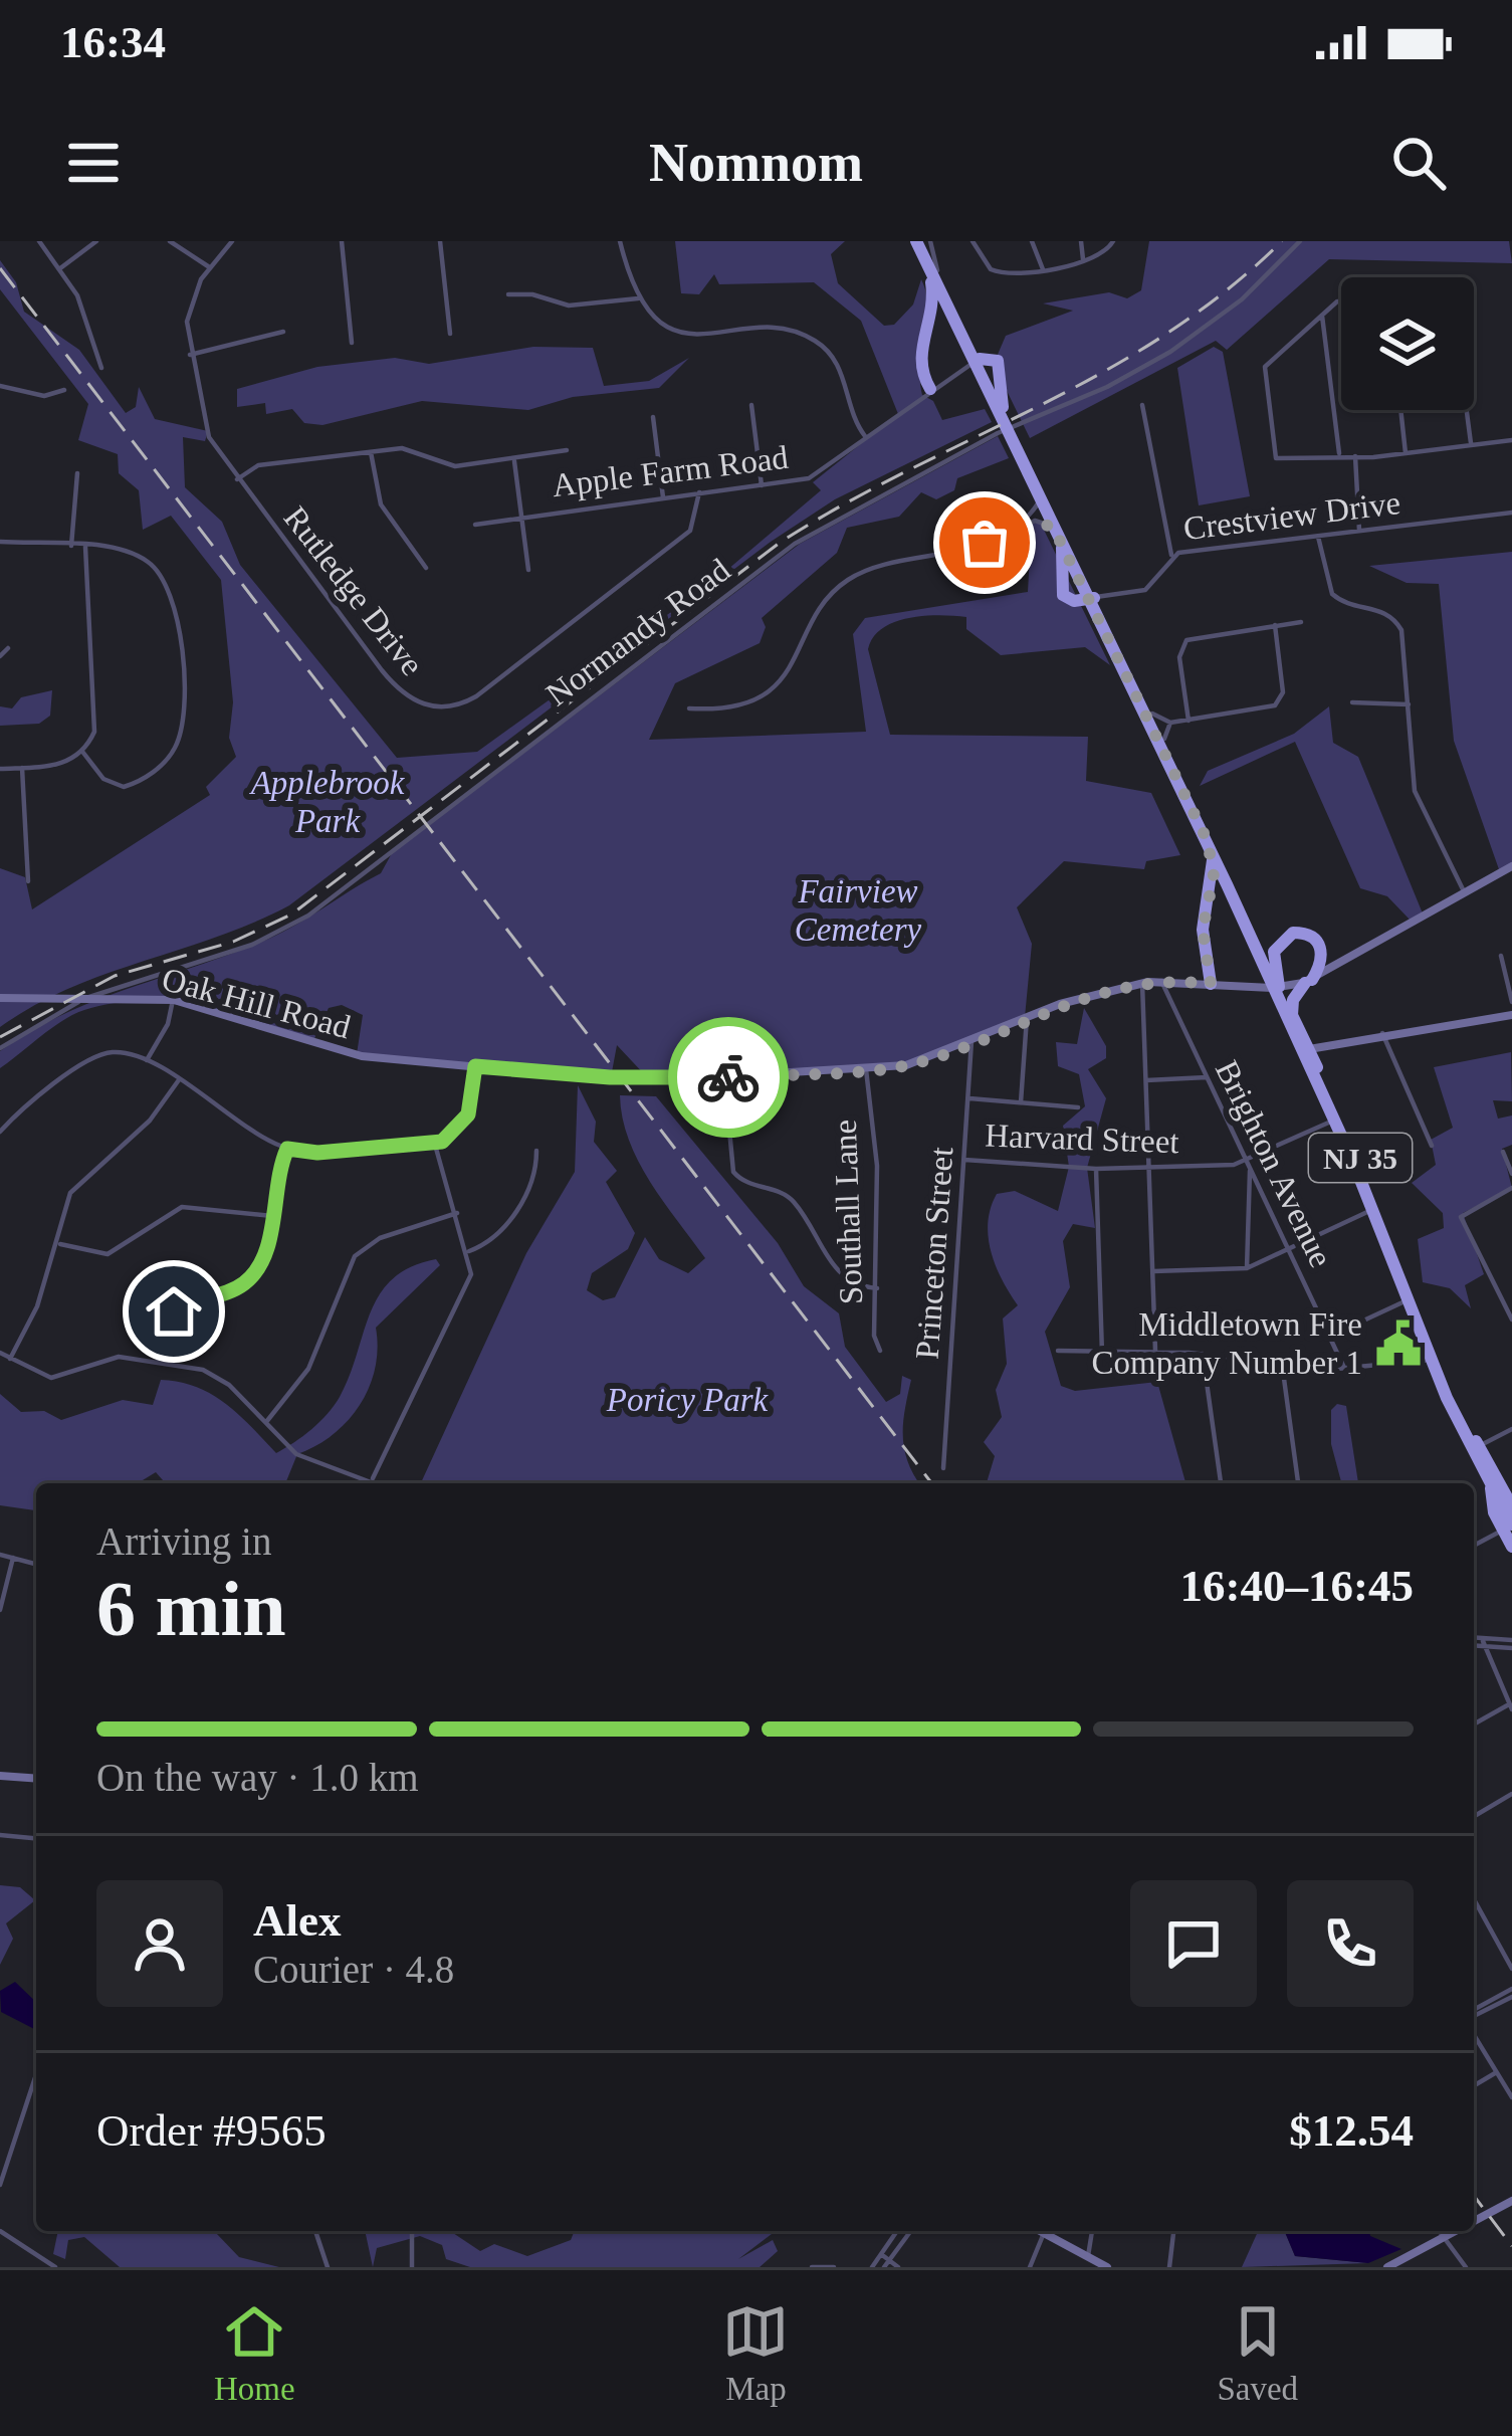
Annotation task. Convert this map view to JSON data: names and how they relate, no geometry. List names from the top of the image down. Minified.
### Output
{"streets":{"highway":["NJ 35"],"street":["Apple Farm Road","Crestview Drive","Rutledge Drive","Normandy Road","Oak Hill Road","Harvard Street","Brighton Avenue","Southall Lane","Princeton Street"]},"crossings":[["Apple Farm Road","Rutledge Drive"],["Apple Farm Road","NJ 35"],["Crestview Drive","NJ 35"],["Normandy Road","Oak Hill Road"],["Oak Hill Road","NJ 35"],["Oak Hill Road","Brighton Avenue"],["Oak Hill Road","Southall Lane"],["Oak Hill Road","Princeton Street"],["Harvard Street","NJ 35"],["Harvard Street","Brighton Avenue"],["Harvard Street","Princeton Street"]],"parks":["Applebrook Park","Fairview Cemetery","Poricy Park"],"places":{"public building":["Middletown Fire Company Number 1"]},"page":{"status":"16:34","header":"Nomnom","heading":["6 min","Arriving in","16:40–16:45"],"panel":["Alex","Courier · 4.8","Order #9565","$12.54"],"bar":"On the way · 1.0 km","tabs":["Home","Map","Saved"]}}
